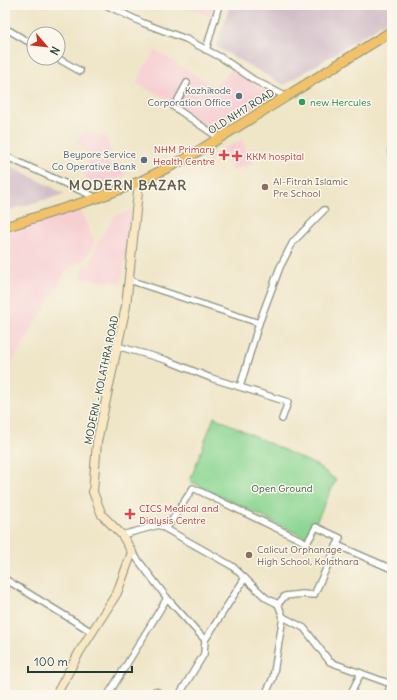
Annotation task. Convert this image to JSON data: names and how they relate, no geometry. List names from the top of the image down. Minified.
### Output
{"streets":{"main road":["OLD NH17 ROAD","MODERN - KOLATHRA ROAD"]},"crossings":[["OLD NH17 ROAD","MODERN - KOLATHRA ROAD"]],"districts":["MODERN BAZAR"],"parks":["Open Ground"],"places":{"other":["Kozhikode Corporation Office","new Hercules","Beypore Service Co Operative Bank","Al-Fitrah Islamic Pre School","Calicut Orphanage High School, Kolathara"],"health":["NHM Primary Health Centre","KKM hospital","CICS Medical and Dialysis Centre"]},"scale_bar":"100 m","north":"bottom right"}
